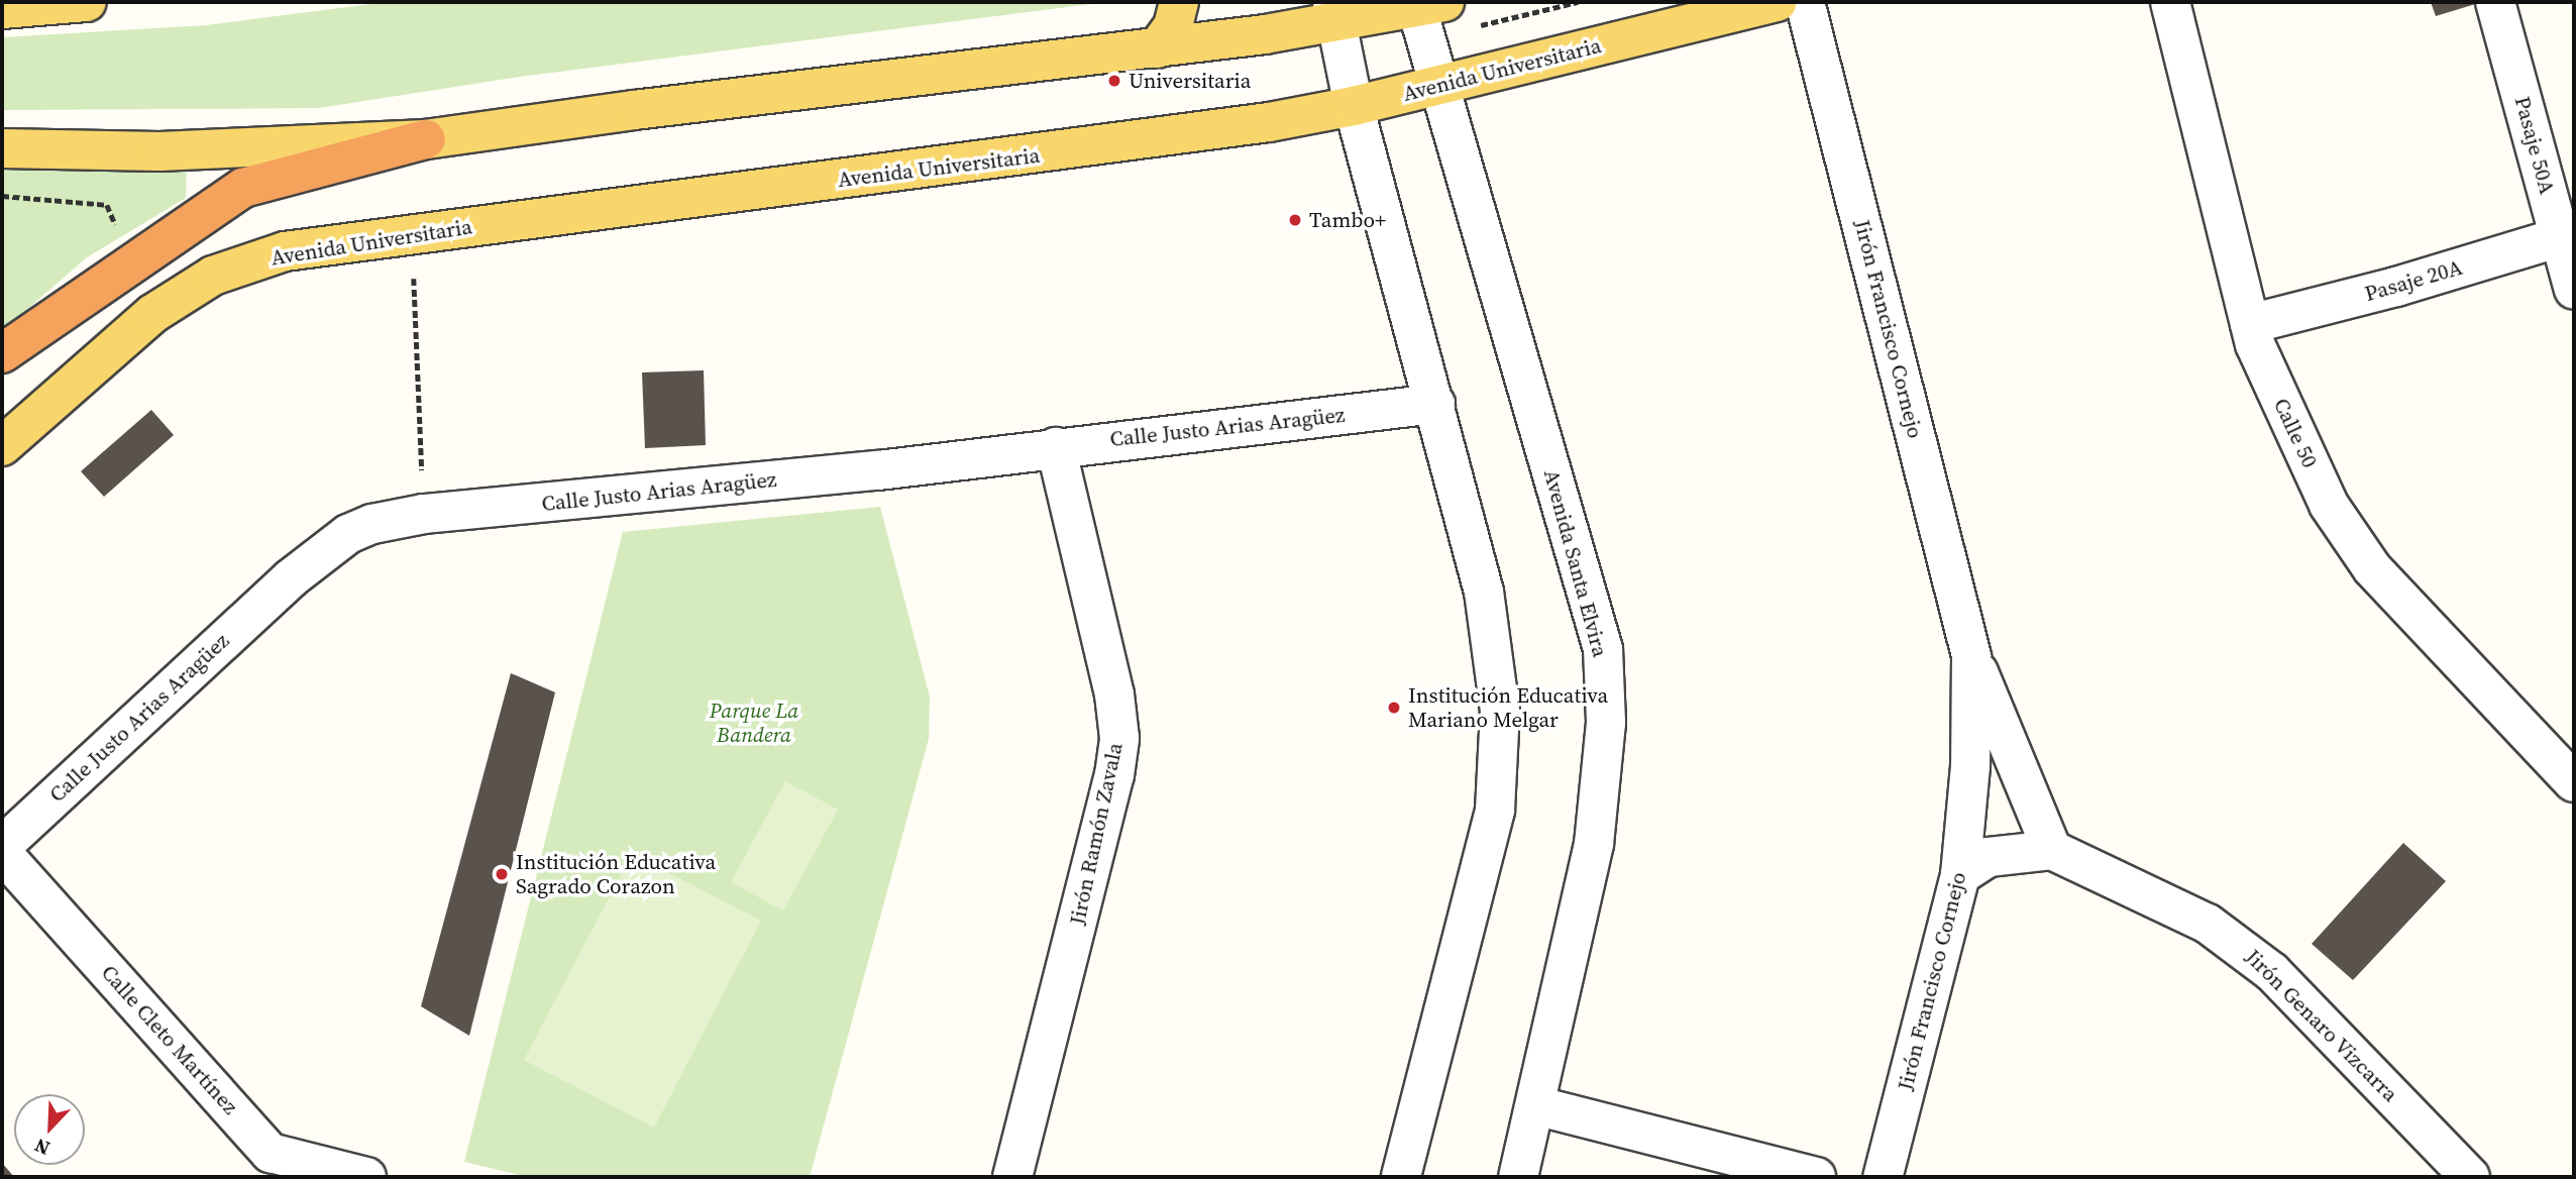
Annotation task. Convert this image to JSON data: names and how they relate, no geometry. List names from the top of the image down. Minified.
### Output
{"streets":{"main road":["Avenida Universitaria"],"street":["Pasaje 50A","Pasaje 20A","Jirón Francisco Cornejo","Calle Justo Arias Aragüez","Calle 50","Avenida Santa Elvira","Jirón Ramón Zavala","Jirón Genaro Vizcarra","Calle Cleto Martínez"]},"crossings":[["Avenida Universitaria","Avenida Santa Elvira"],["Pasaje 50A","Pasaje 20A"],["Pasaje 20A","Calle 50"],["Jirón Francisco Cornejo","Jirón Genaro Vizcarra"],["Calle Justo Arias Aragüez","Jirón Ramón Zavala"]],"parks":["Parque La Bandera"],"places":["Universitaria","Tambo+","Institución Educativa Mariano Melgar","Institución Educativa Sagrado Corazon"],"north":"bottom left"}
